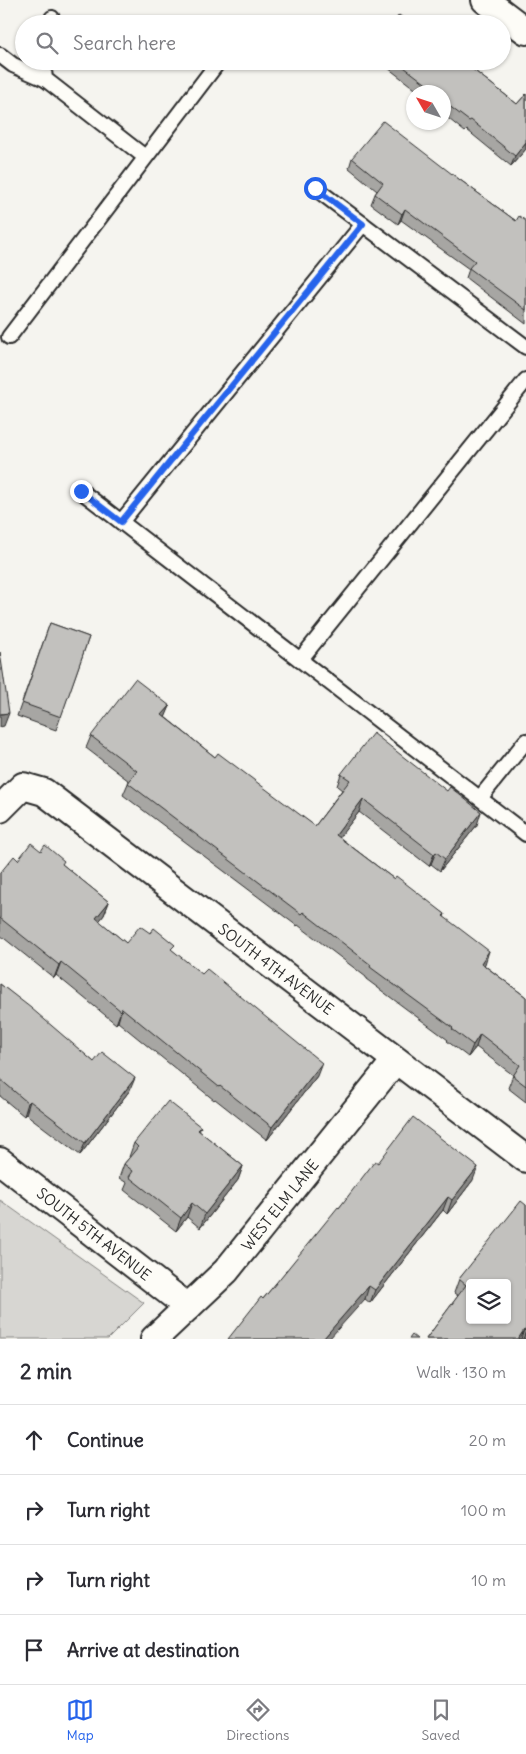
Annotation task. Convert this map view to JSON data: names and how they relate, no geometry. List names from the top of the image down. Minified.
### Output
{"streets":{"street":["SOUTH 4TH AVENUE","WEST ELM LANE","SOUTH 5TH AVENUE"]},"crossings":[["SOUTH 4TH AVENUE","WEST ELM LANE"],["WEST ELM LANE","SOUTH 5TH AVENUE"]],"north":"top left","page":{"search":"Search here","heading":["2 min","Walk · 130 m"],"list":[["Continue","20 m"],["Turn right","100 m"],["Turn right","10 m"],"Arrive at destination"],"nav":["Map","Directions","Saved"]}}
